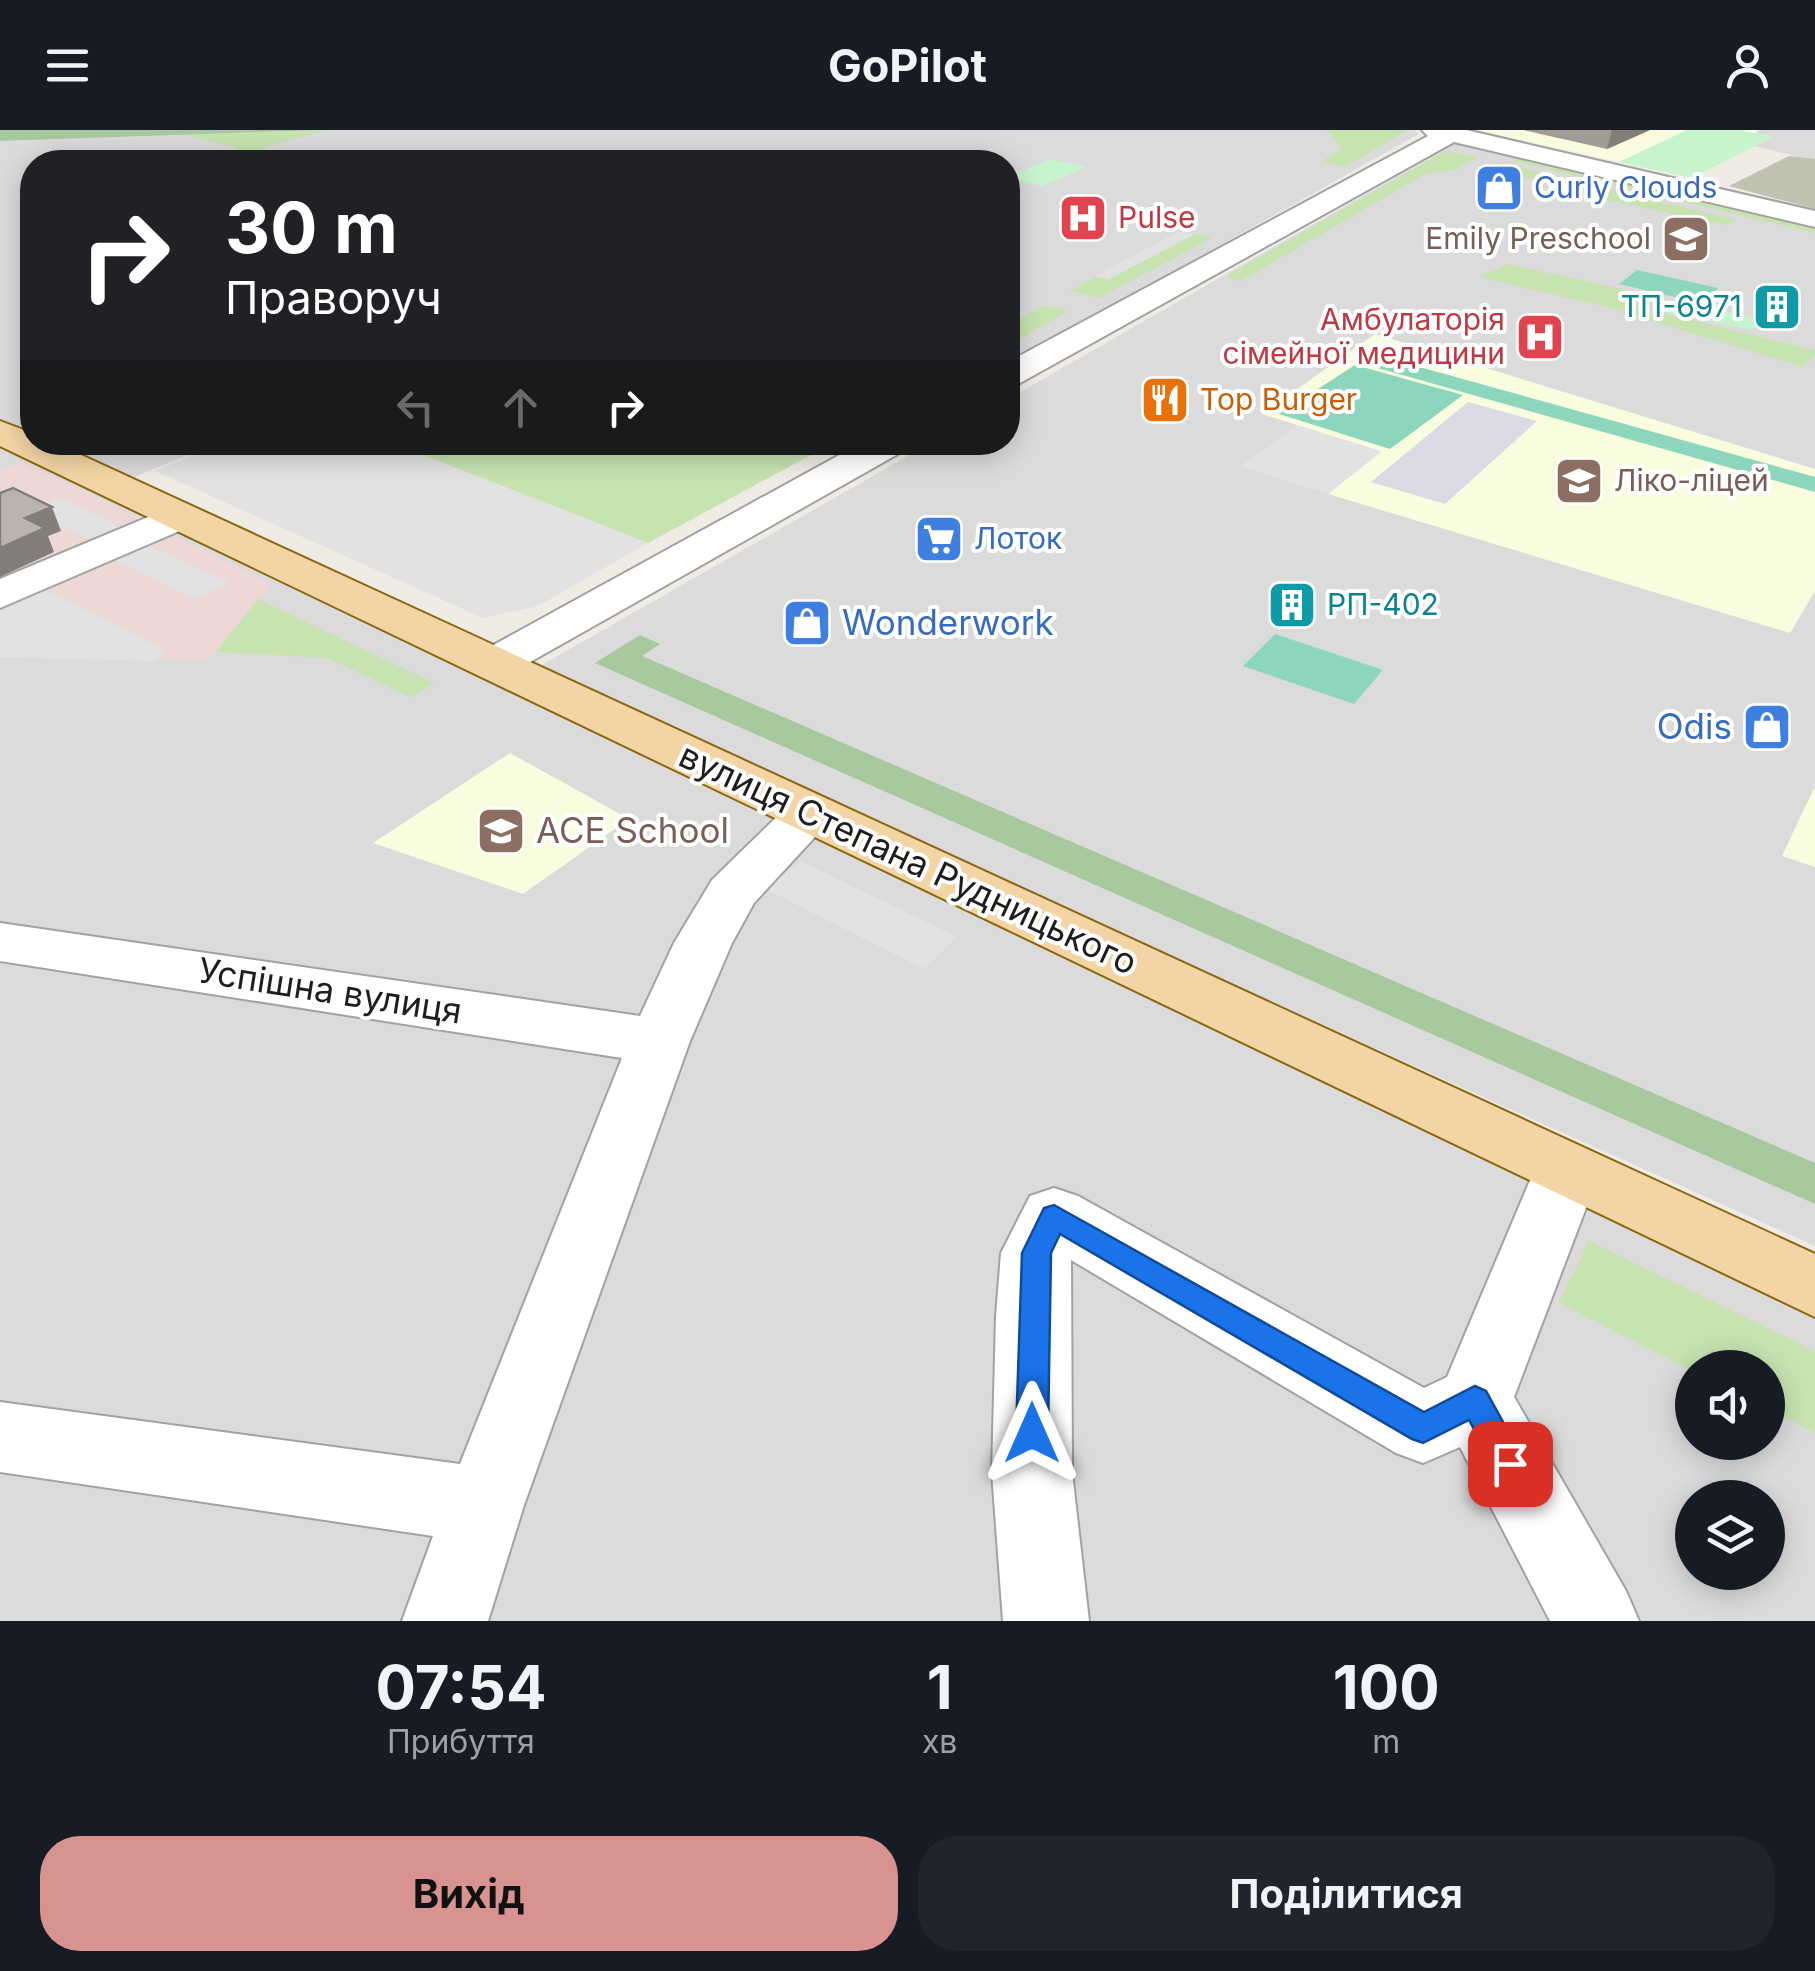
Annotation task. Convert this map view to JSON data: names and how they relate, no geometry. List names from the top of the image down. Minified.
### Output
{"streets":{"main road":["вулиця Степана Рудницького"],"street":["Успішна вулиця"]},"places":{"shop":["Curly Clouds","Wonderwork","Odis"],"hospital":["Pulse","Амбулаторія сімейної медицини"],"school or university":["Emily Preschool","Ліко-ліцей","ACE School"],"building":["ТП-6971","РП-402"],"restaurant":["Top Burger"],"supermarket":["Лоток"]},"page":{"header":"GoPilot","turn":["30 m","Праворуч"],"eta":["07:54","Прибуття","1","хв","100","m"],"buttons":["Вихід","Поділитися"]}}
